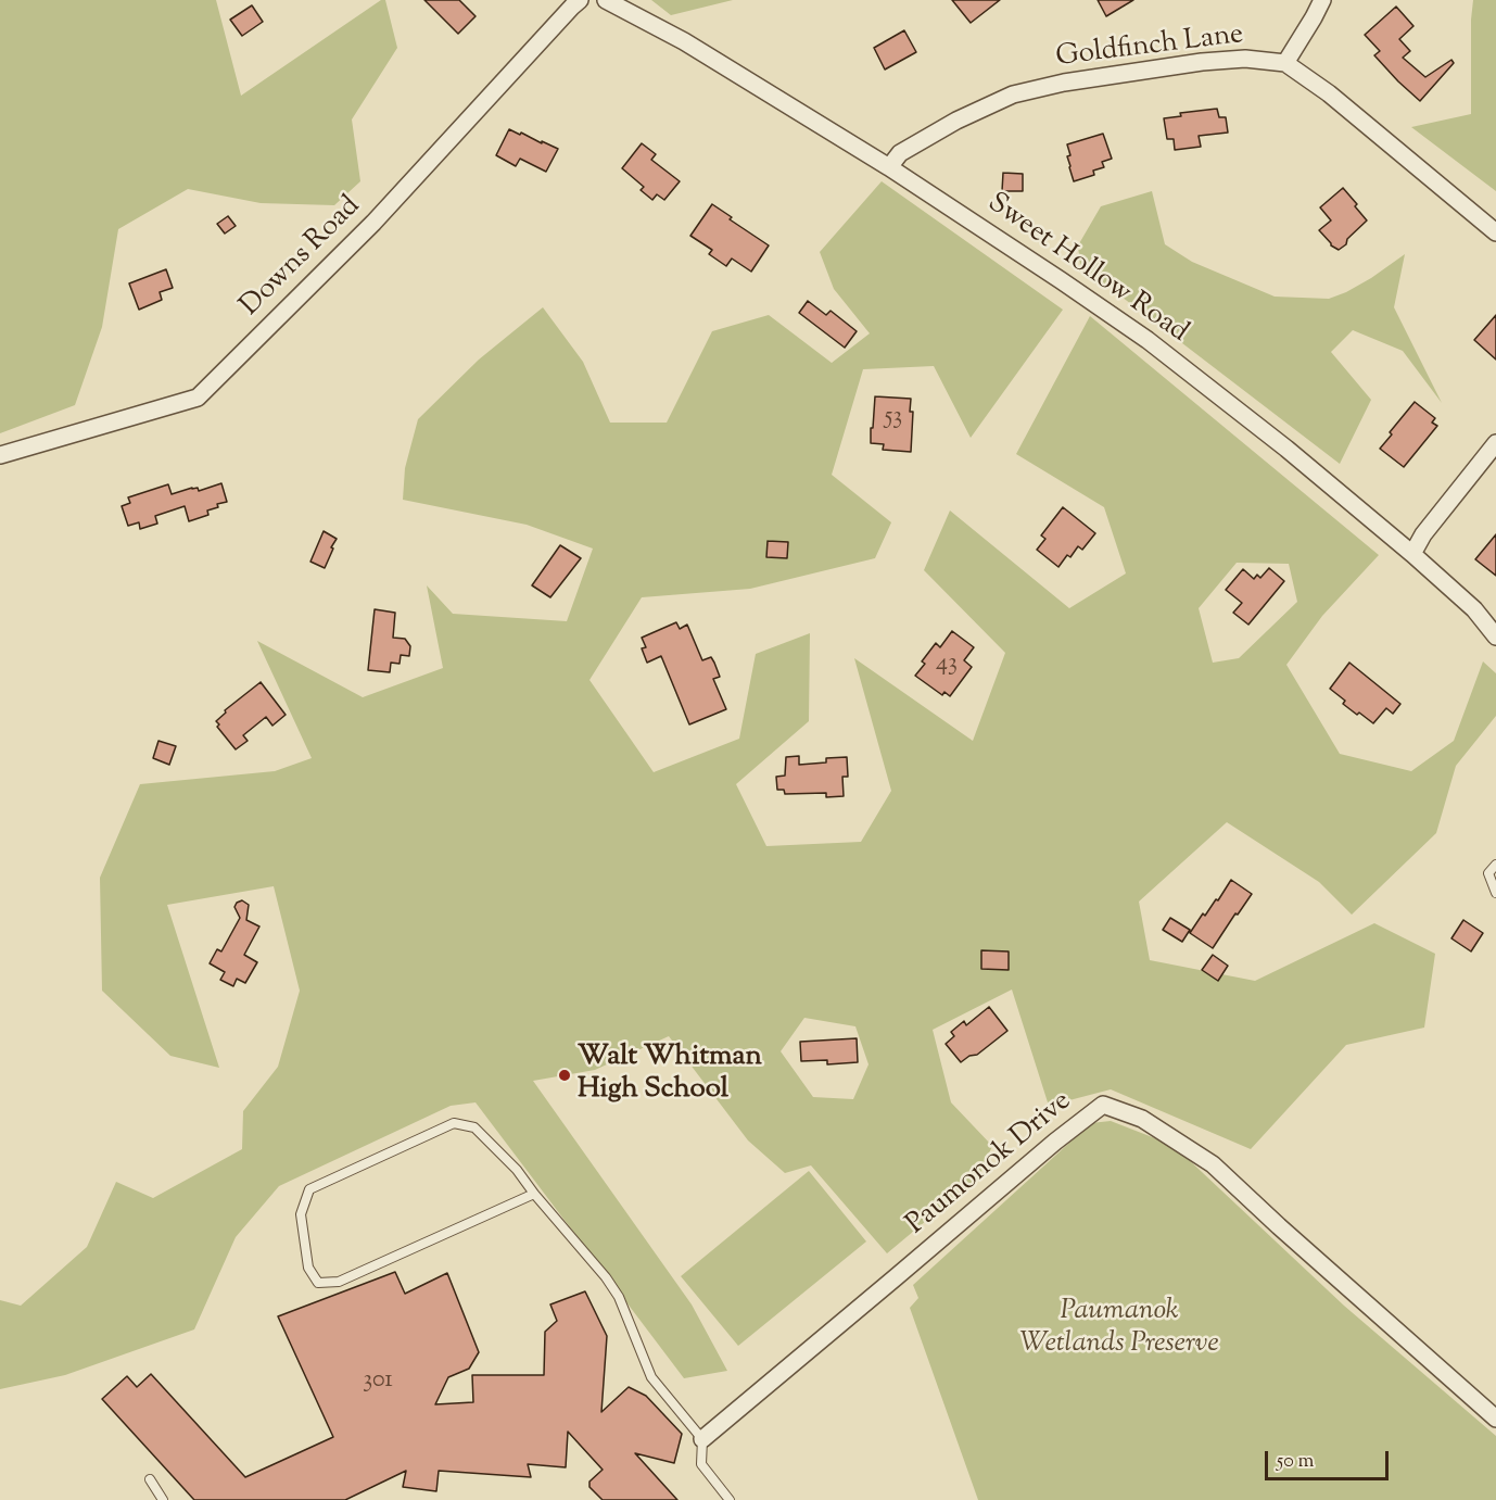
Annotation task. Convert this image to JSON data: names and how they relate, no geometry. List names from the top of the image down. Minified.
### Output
{"streets":{"street":["Goldfinch Lane","Downs Road","Sweet Hollow Road","Paumonok Drive"]},"crossings":[["Goldfinch Lane","Sweet Hollow Road"]],"parks":["Paumanok Wetlands Preserve"],"places":["Walt Whitman High School"],"house_numbers":["53","43","301"],"scale_bar":"50 m"}
